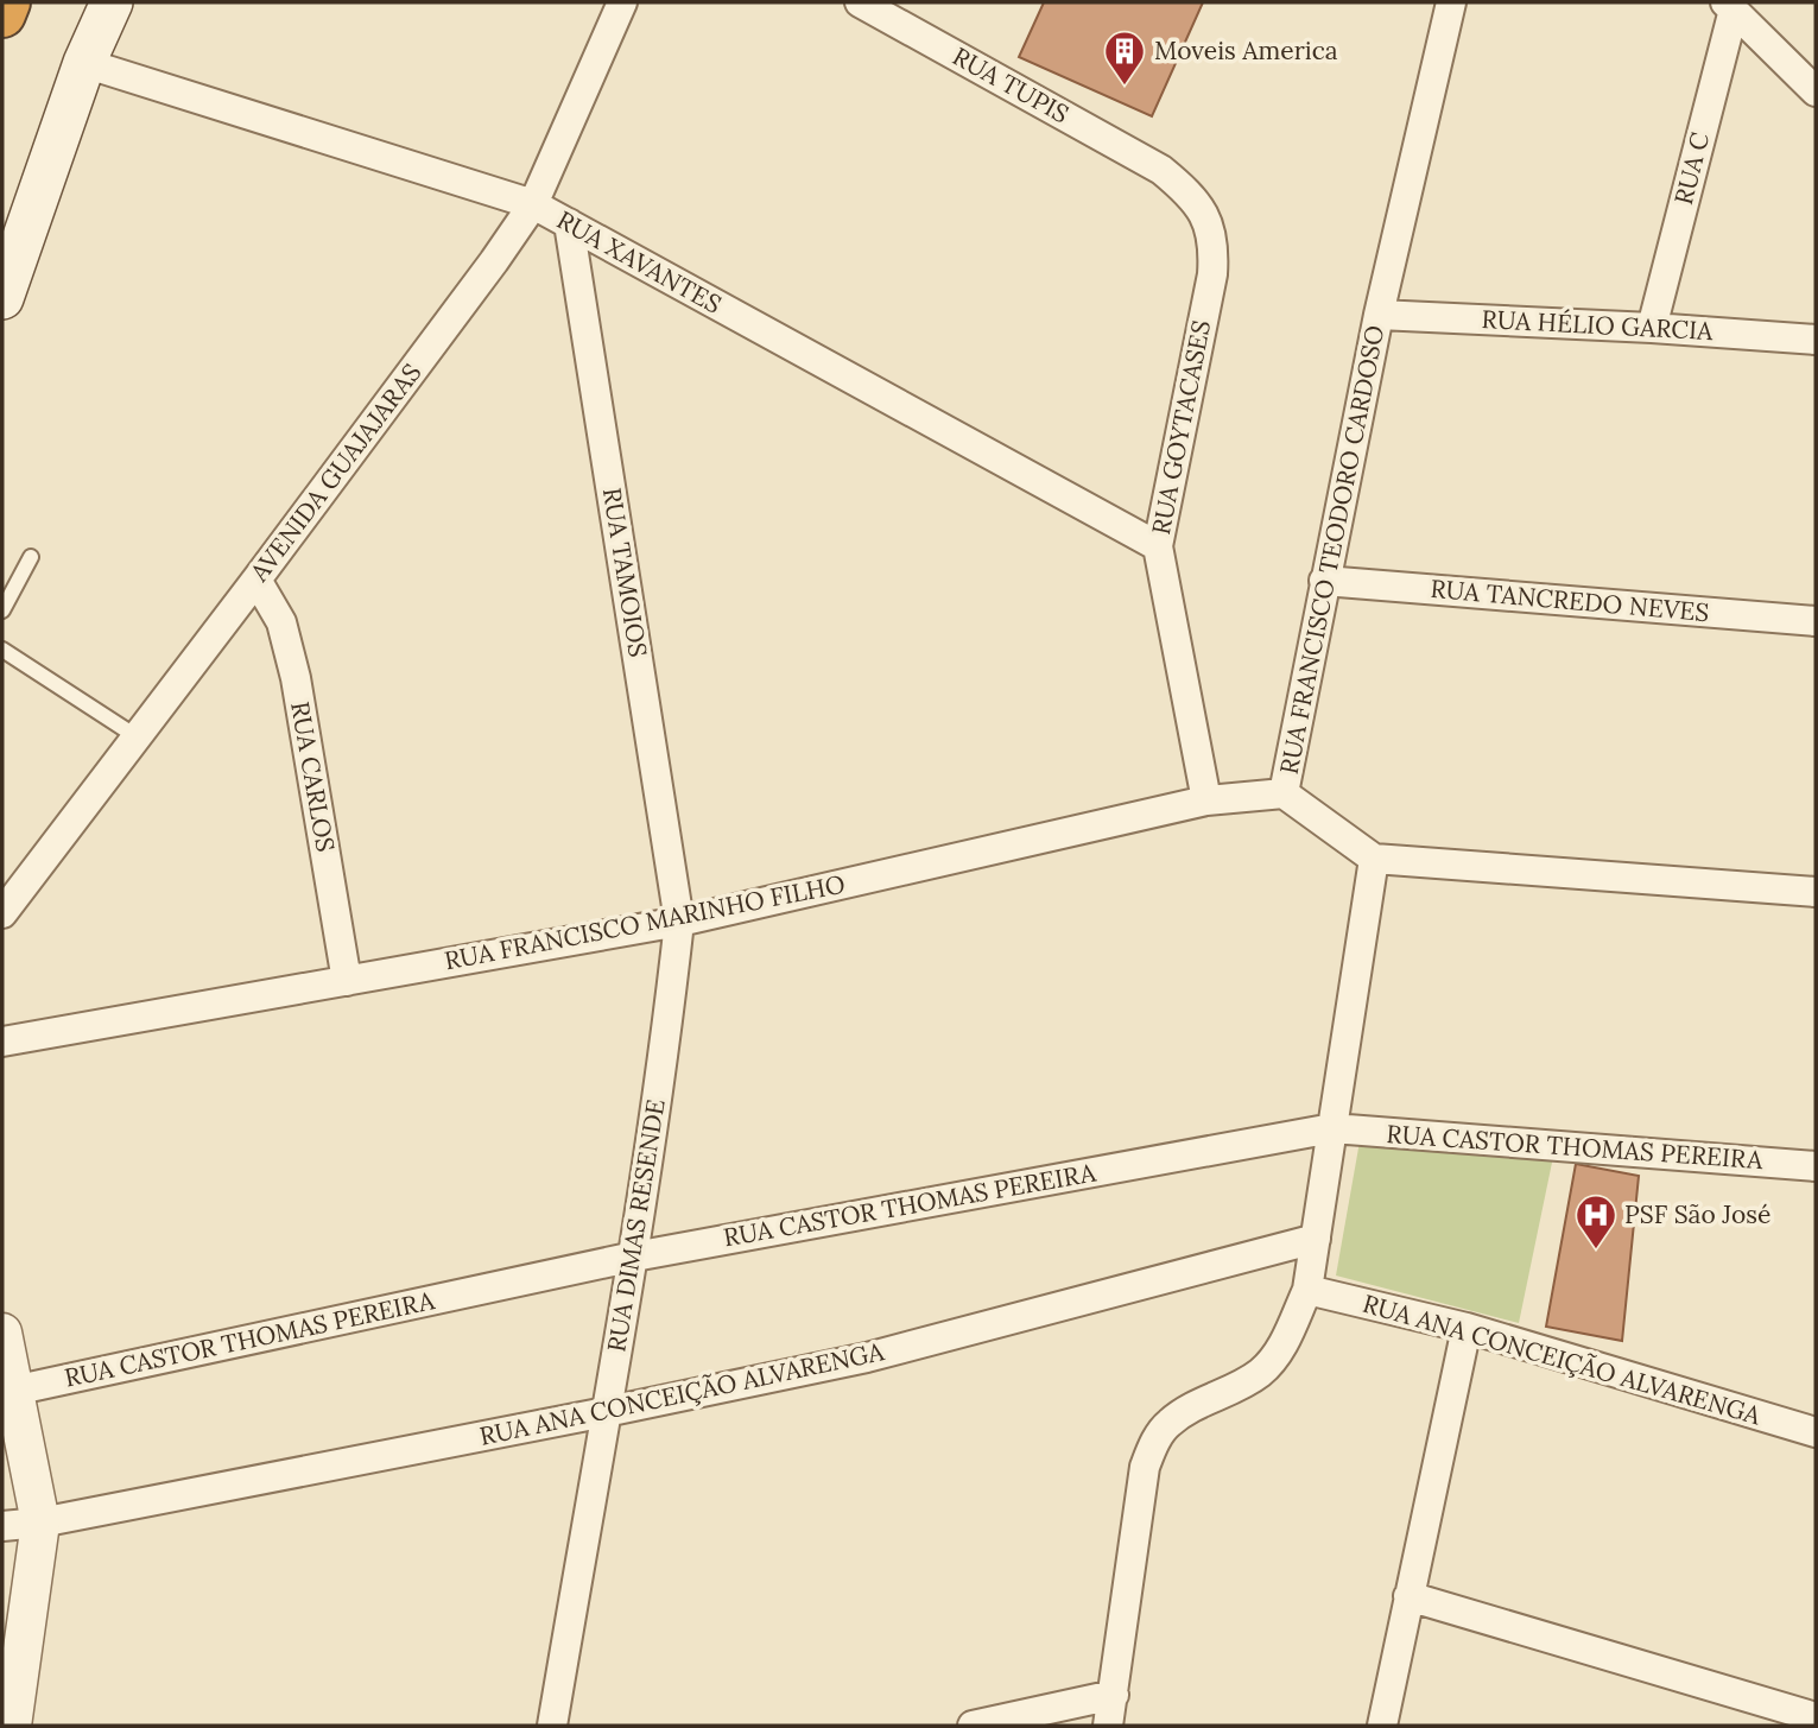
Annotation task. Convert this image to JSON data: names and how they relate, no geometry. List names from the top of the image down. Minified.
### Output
{"streets":{"street":["RUA TUPIS","RUA C","RUA XAVANTES","RUA HÉLIO GARCIA","RUA GOYTACASES","AVENIDA GUAJAJARAS","RUA FRANCISCO TEODORO CARDOSO","RUA TAMOIOS","RUA TANCREDO NEVES","RUA CARLOS","RUA FRANCISCO MARINHO FILHO","RUA CASTOR THOMAS PEREIRA","RUA DIMAS RESENDE","RUA ANA CONCEIÇÃO ALVARENGA"]},"crossings":[["RUA TUPIS","RUA GOYTACASES"],["RUA C","RUA HÉLIO GARCIA"],["RUA XAVANTES","RUA GOYTACASES"],["RUA XAVANTES","AVENIDA GUAJAJARAS"],["RUA XAVANTES","RUA TAMOIOS"],["RUA HÉLIO GARCIA","RUA FRANCISCO TEODORO CARDOSO"],["RUA GOYTACASES","RUA FRANCISCO MARINHO FILHO"],["AVENIDA GUAJAJARAS","RUA CARLOS"],["RUA FRANCISCO TEODORO CARDOSO","RUA TANCREDO NEVES"],["RUA FRANCISCO TEODORO CARDOSO","RUA FRANCISCO MARINHO FILHO"],["RUA TAMOIOS","RUA FRANCISCO MARINHO FILHO"],["RUA TAMOIOS","RUA DIMAS RESENDE"],["RUA CARLOS","RUA FRANCISCO MARINHO FILHO"],["RUA FRANCISCO MARINHO FILHO","RUA DIMAS RESENDE"],["RUA CASTOR THOMAS PEREIRA","RUA DIMAS RESENDE"],["RUA DIMAS RESENDE","RUA ANA CONCEIÇÃO ALVARENGA"]],"places":{"building":["Moveis America"],"hospital":["PSF São José"]}}
